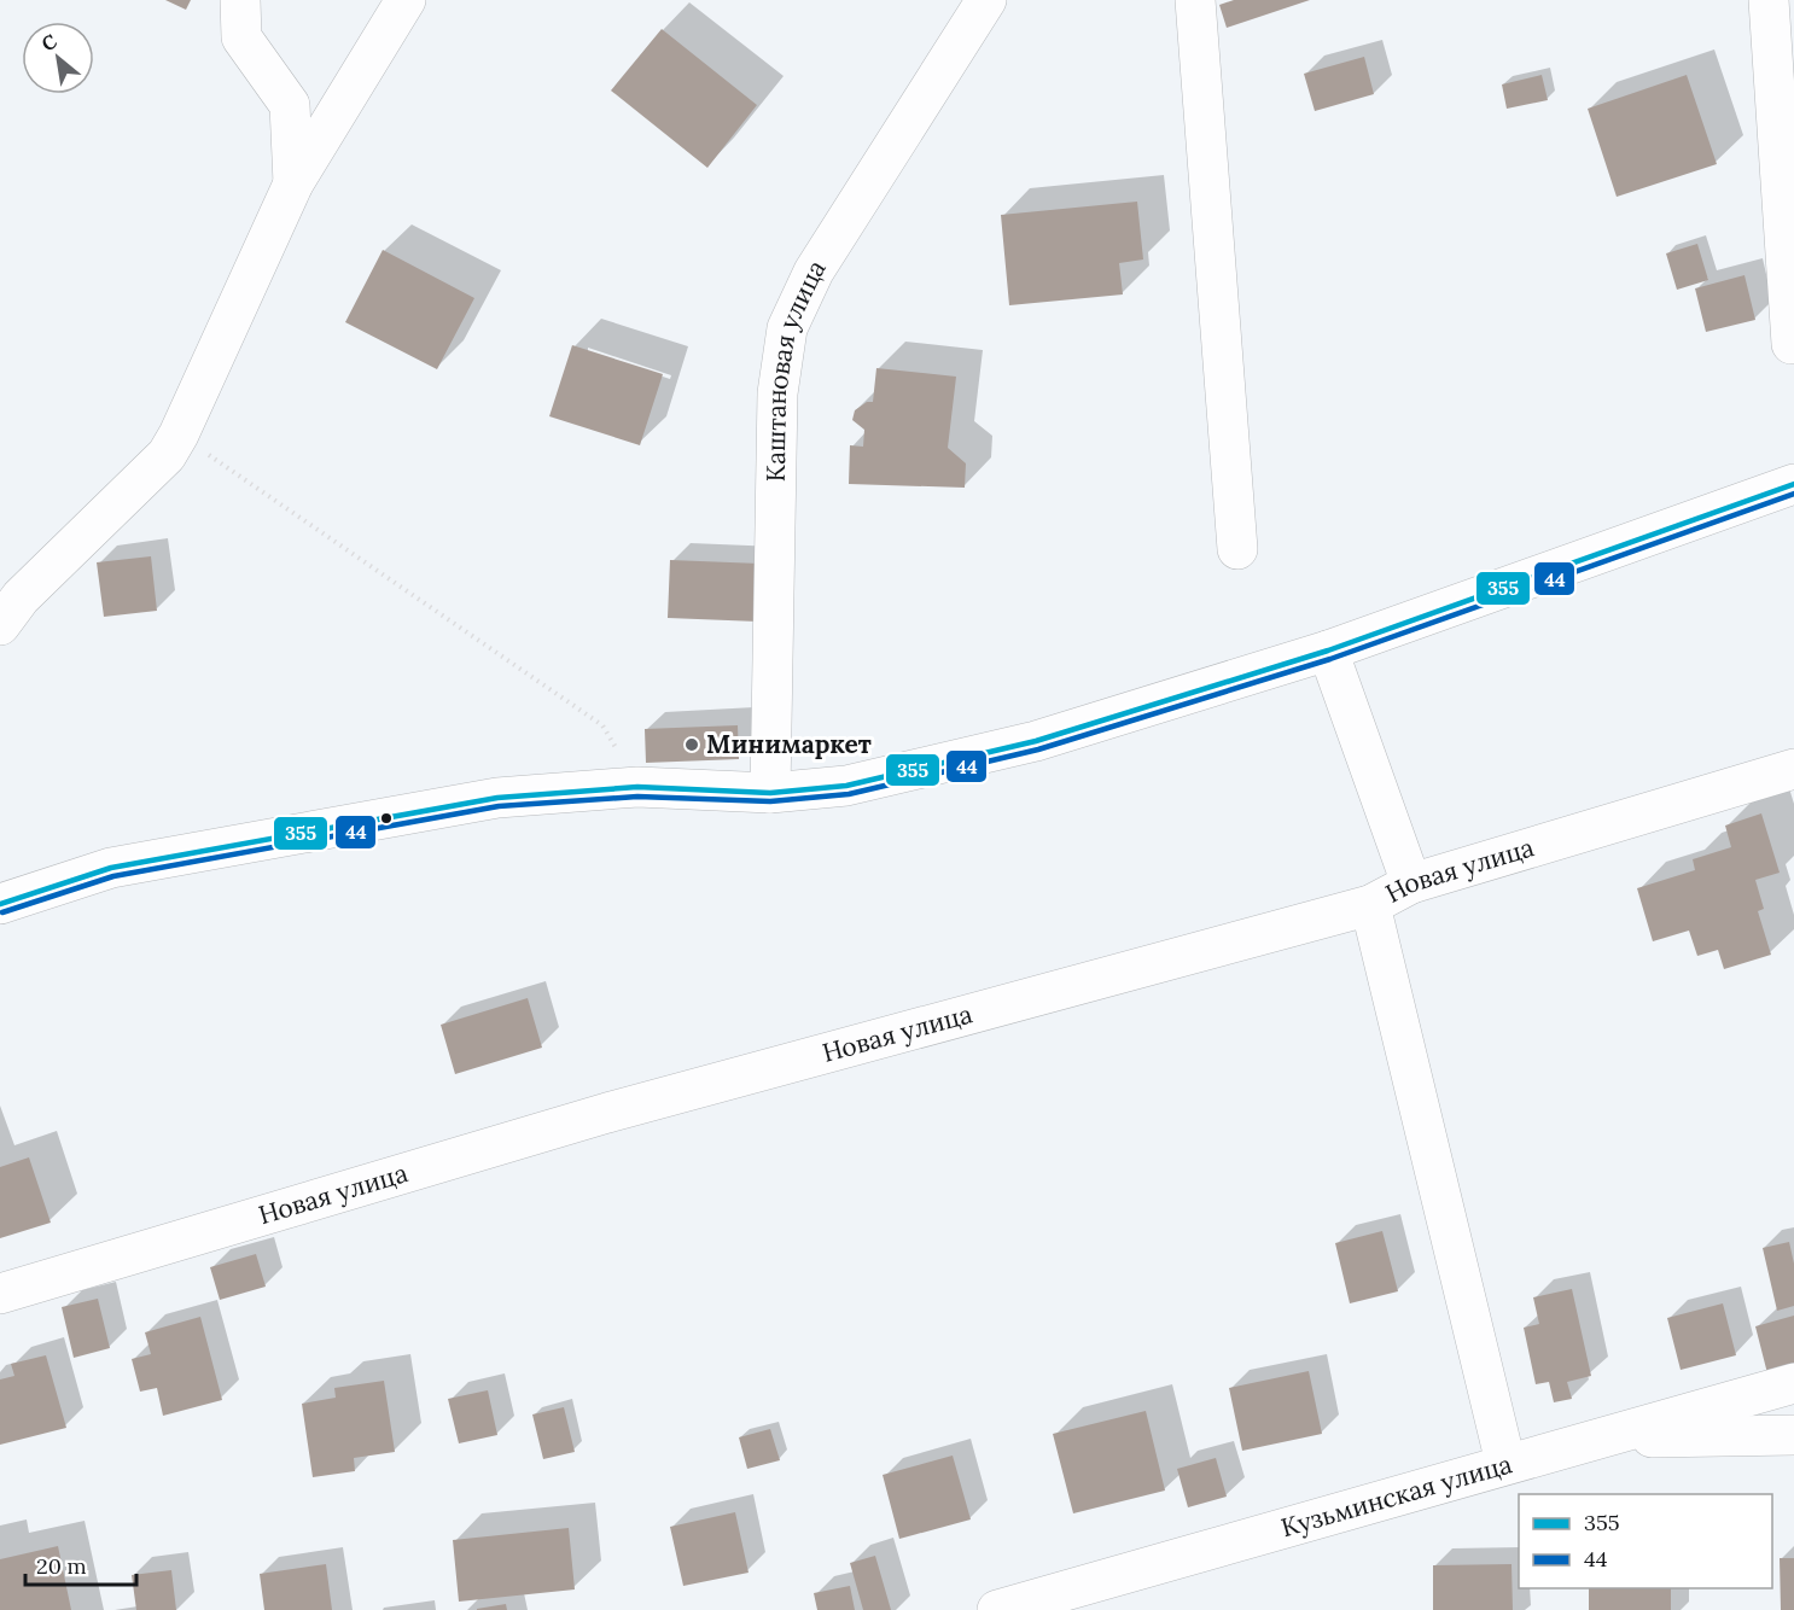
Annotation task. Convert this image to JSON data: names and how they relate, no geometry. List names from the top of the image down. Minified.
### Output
{"streets":{"street":["Каштановая улица","Новая улица","Кузьминская улица"]},"places":["Минимаркет"],"lines":["transit line 355","transit line 44"],"legend":["355","44"],"scale_bar":"20 m","north":"top left"}
